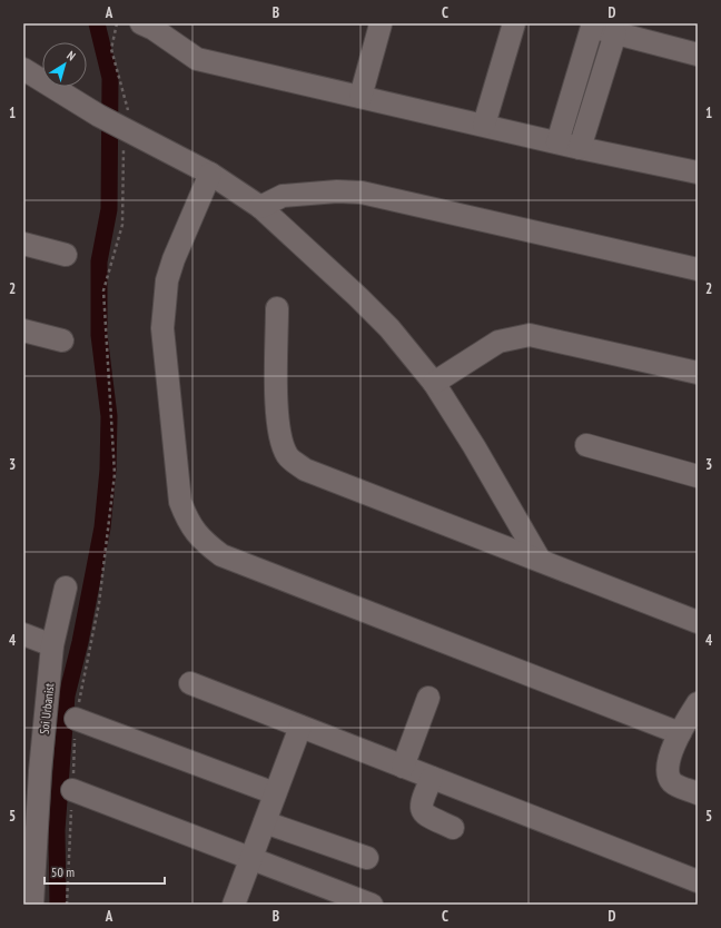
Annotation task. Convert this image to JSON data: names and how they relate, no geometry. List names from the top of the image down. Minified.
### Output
{"streets":{"street":["Soi Urbanist"]},"scale_bar":"50 m","north":"top right","grid":{"columns":["A","B","C","D"],"rows":["1","2","3","4","5"]}}
